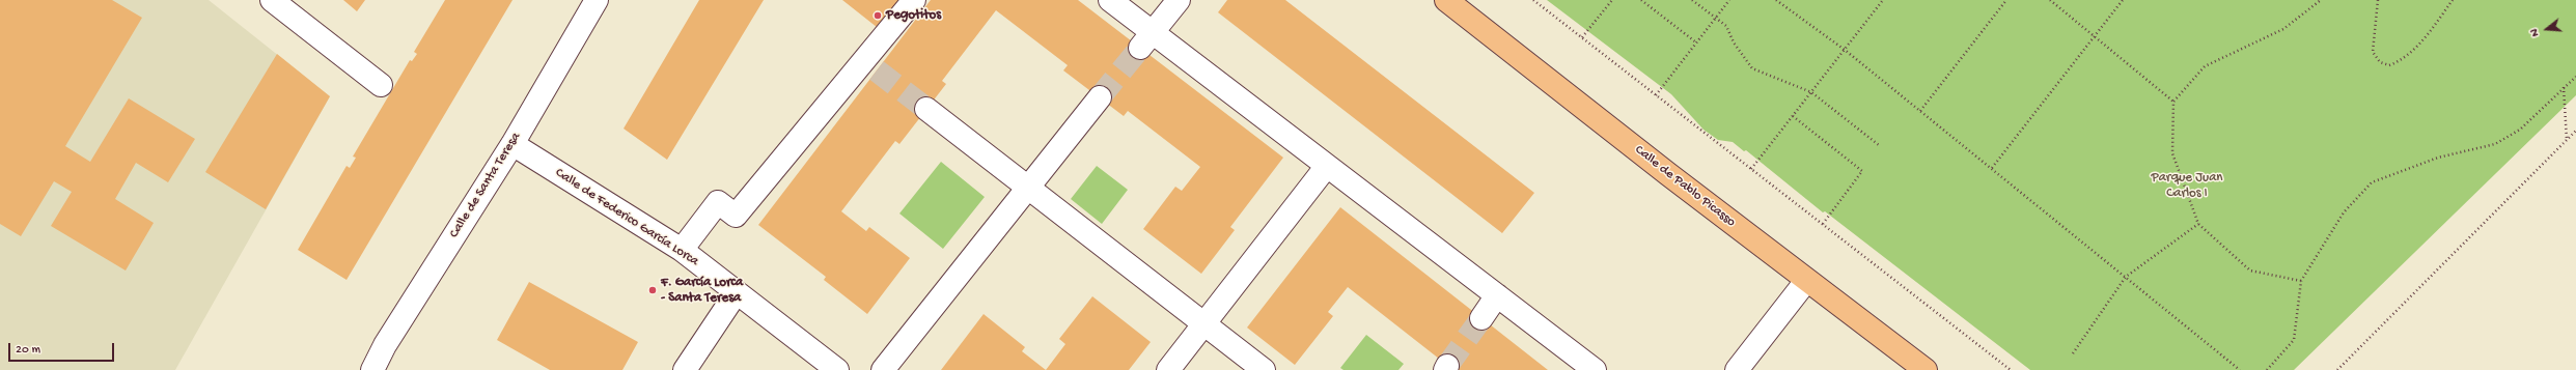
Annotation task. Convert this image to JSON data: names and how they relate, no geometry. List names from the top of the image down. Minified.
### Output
{"streets":{"main road":["Calle de Pablo Picasso"],"street":["Calle de Santa Teresa","Calle de Federico García Lorca"]},"crossings":[["Calle de Santa Teresa","Calle de Federico García Lorca"]],"parks":["Parque Juan Carlos I"],"places":["Pegotitos","F. García Lorca - Santa Teresa"],"scale_bar":"20 m","north":"left"}
